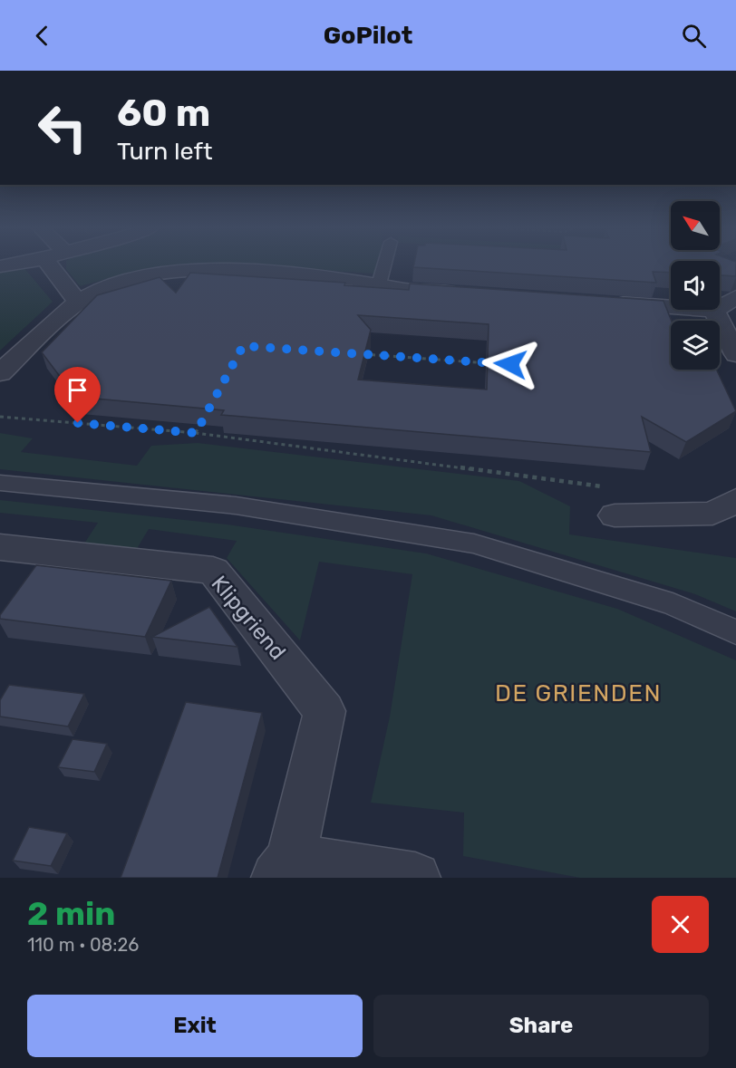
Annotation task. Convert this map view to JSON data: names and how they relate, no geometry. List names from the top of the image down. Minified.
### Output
{"streets":{"street":["Klipgriend"]},"districts":["DE GRIENDEN"],"north":"top left","page":{"header":"GoPilot","turn":["60 m","Turn left"],"heading":["2 min","110 m · 08:26"],"buttons":["Exit","Share"]}}
